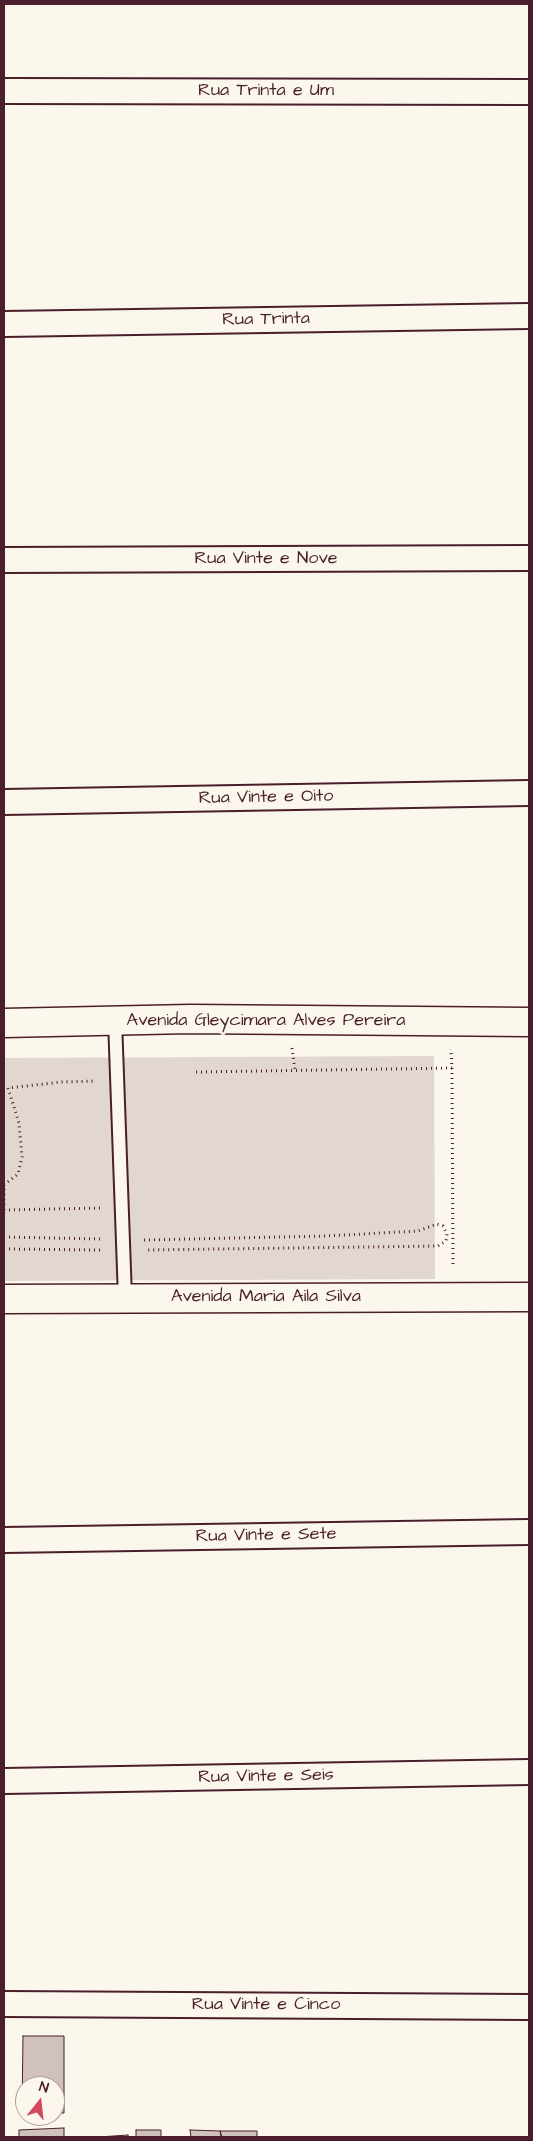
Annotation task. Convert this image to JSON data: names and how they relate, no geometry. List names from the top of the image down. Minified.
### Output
{"streets":{"street":["Rua Trinta e Um","Rua Trinta","Rua Vinte e Nove","Rua Vinte e Oito","Avenida Gleycimara Alves Pereira","Avenida Maria Aila Silva","Rua Vinte e Sete","Rua Vinte e Seis","Rua Vinte e Cinco"]},"north":"top"}
